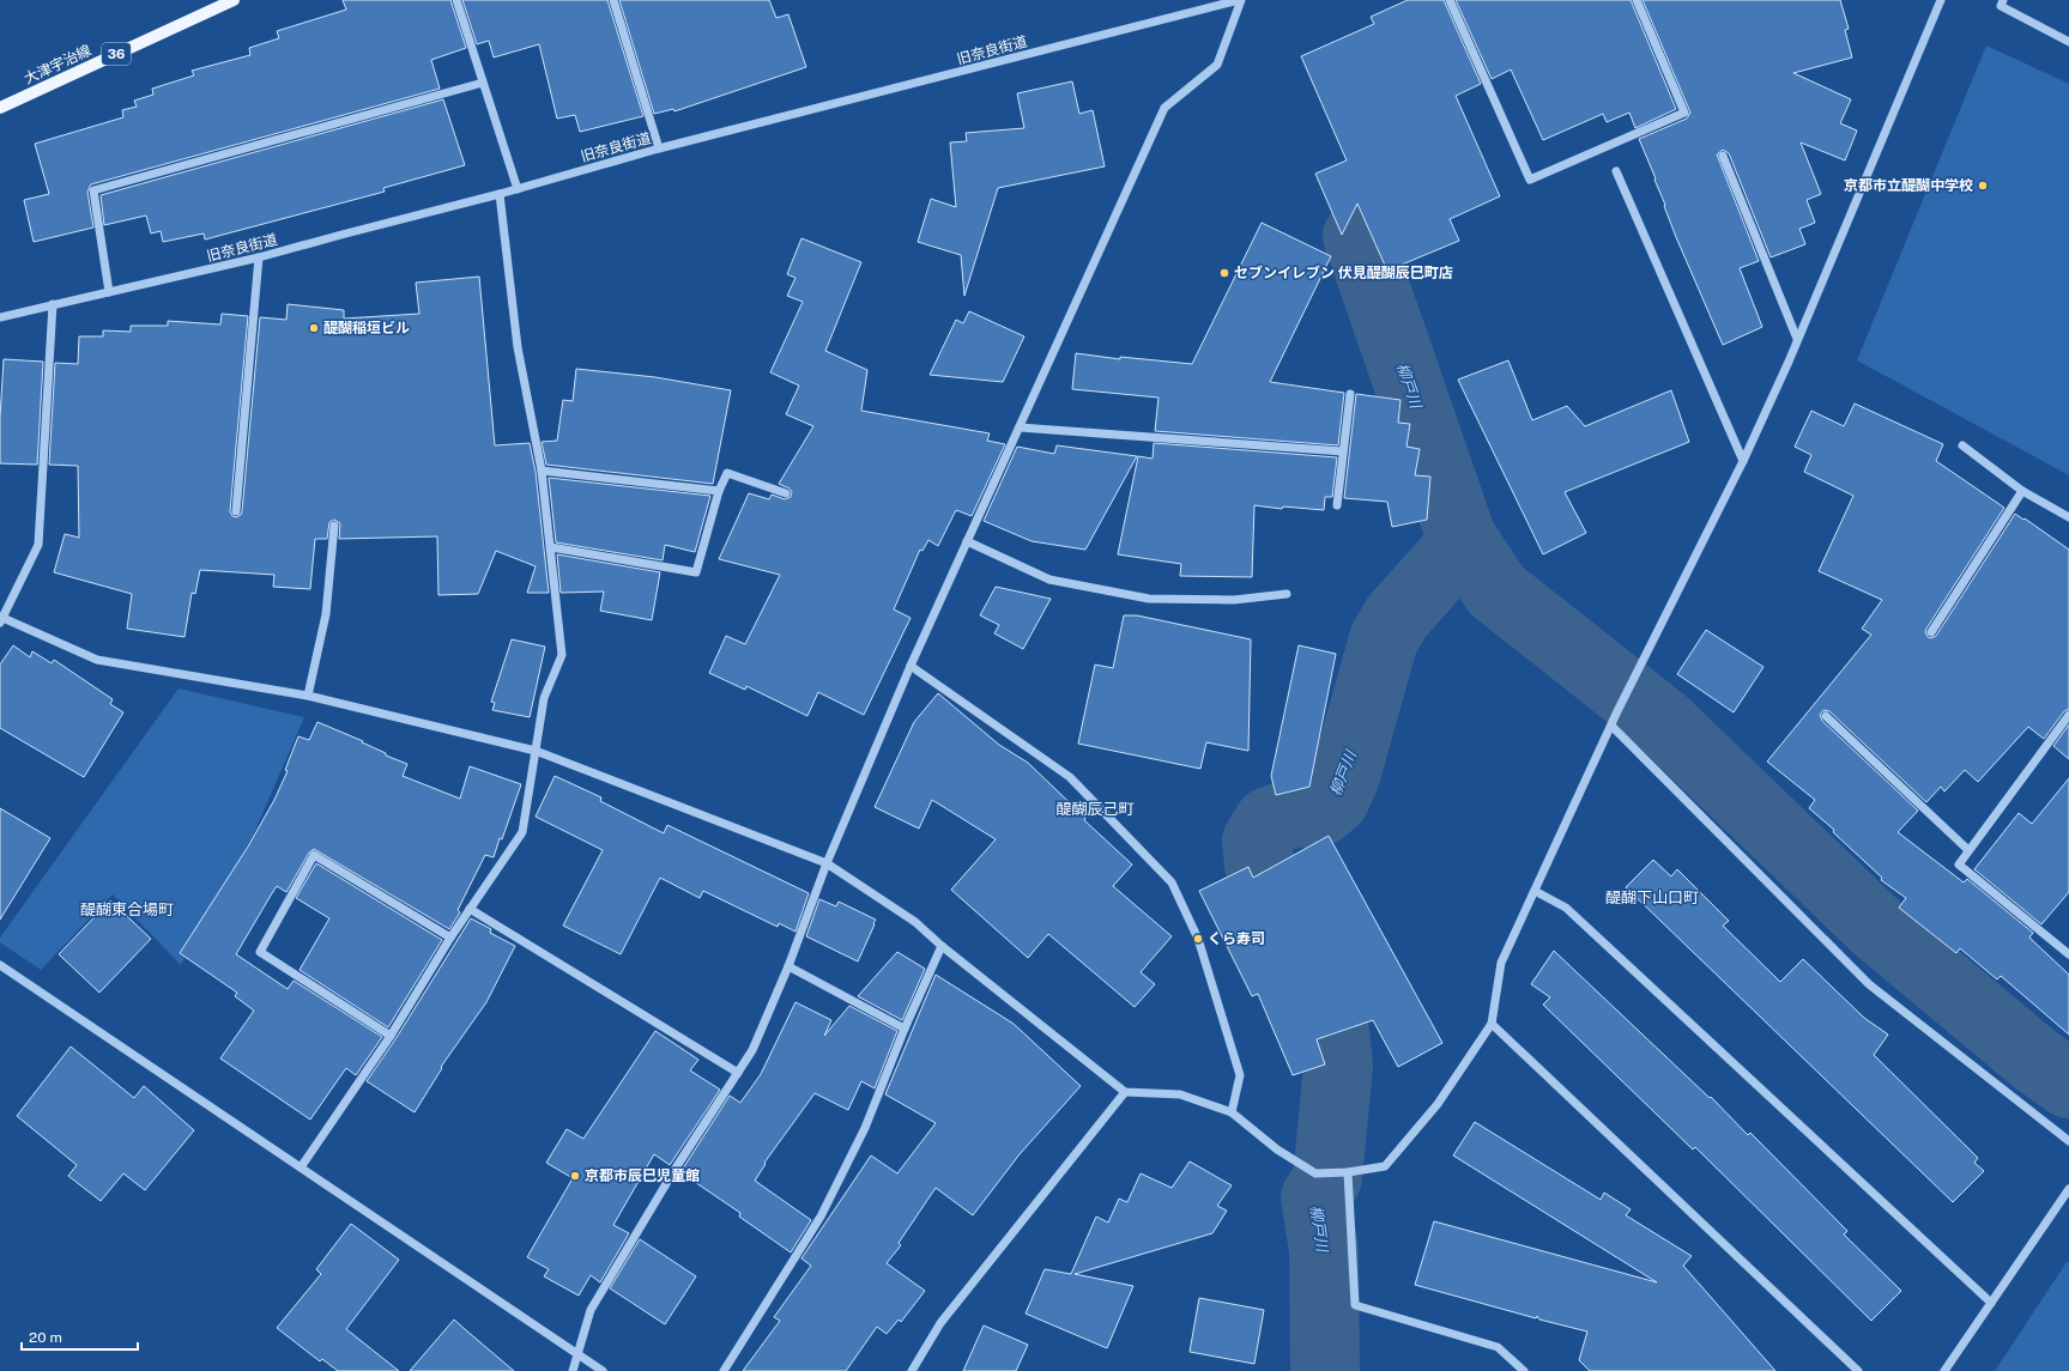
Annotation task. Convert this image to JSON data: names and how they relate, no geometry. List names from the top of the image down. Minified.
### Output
{"streets":{"main road":["36","大津宇治線"],"street":["旧奈良街道"]},"districts":["醍醐辰己町","醍醐下山口町","醍醐東合場町"],"water":["柳戸川"],"places":["京都市立醍醐中学校","セブンイレブン 伏見醍醐辰巳町店","醍醐稲垣ビル","くら寿司","京都市辰巳児童館"],"scale_bar":"20 m"}
